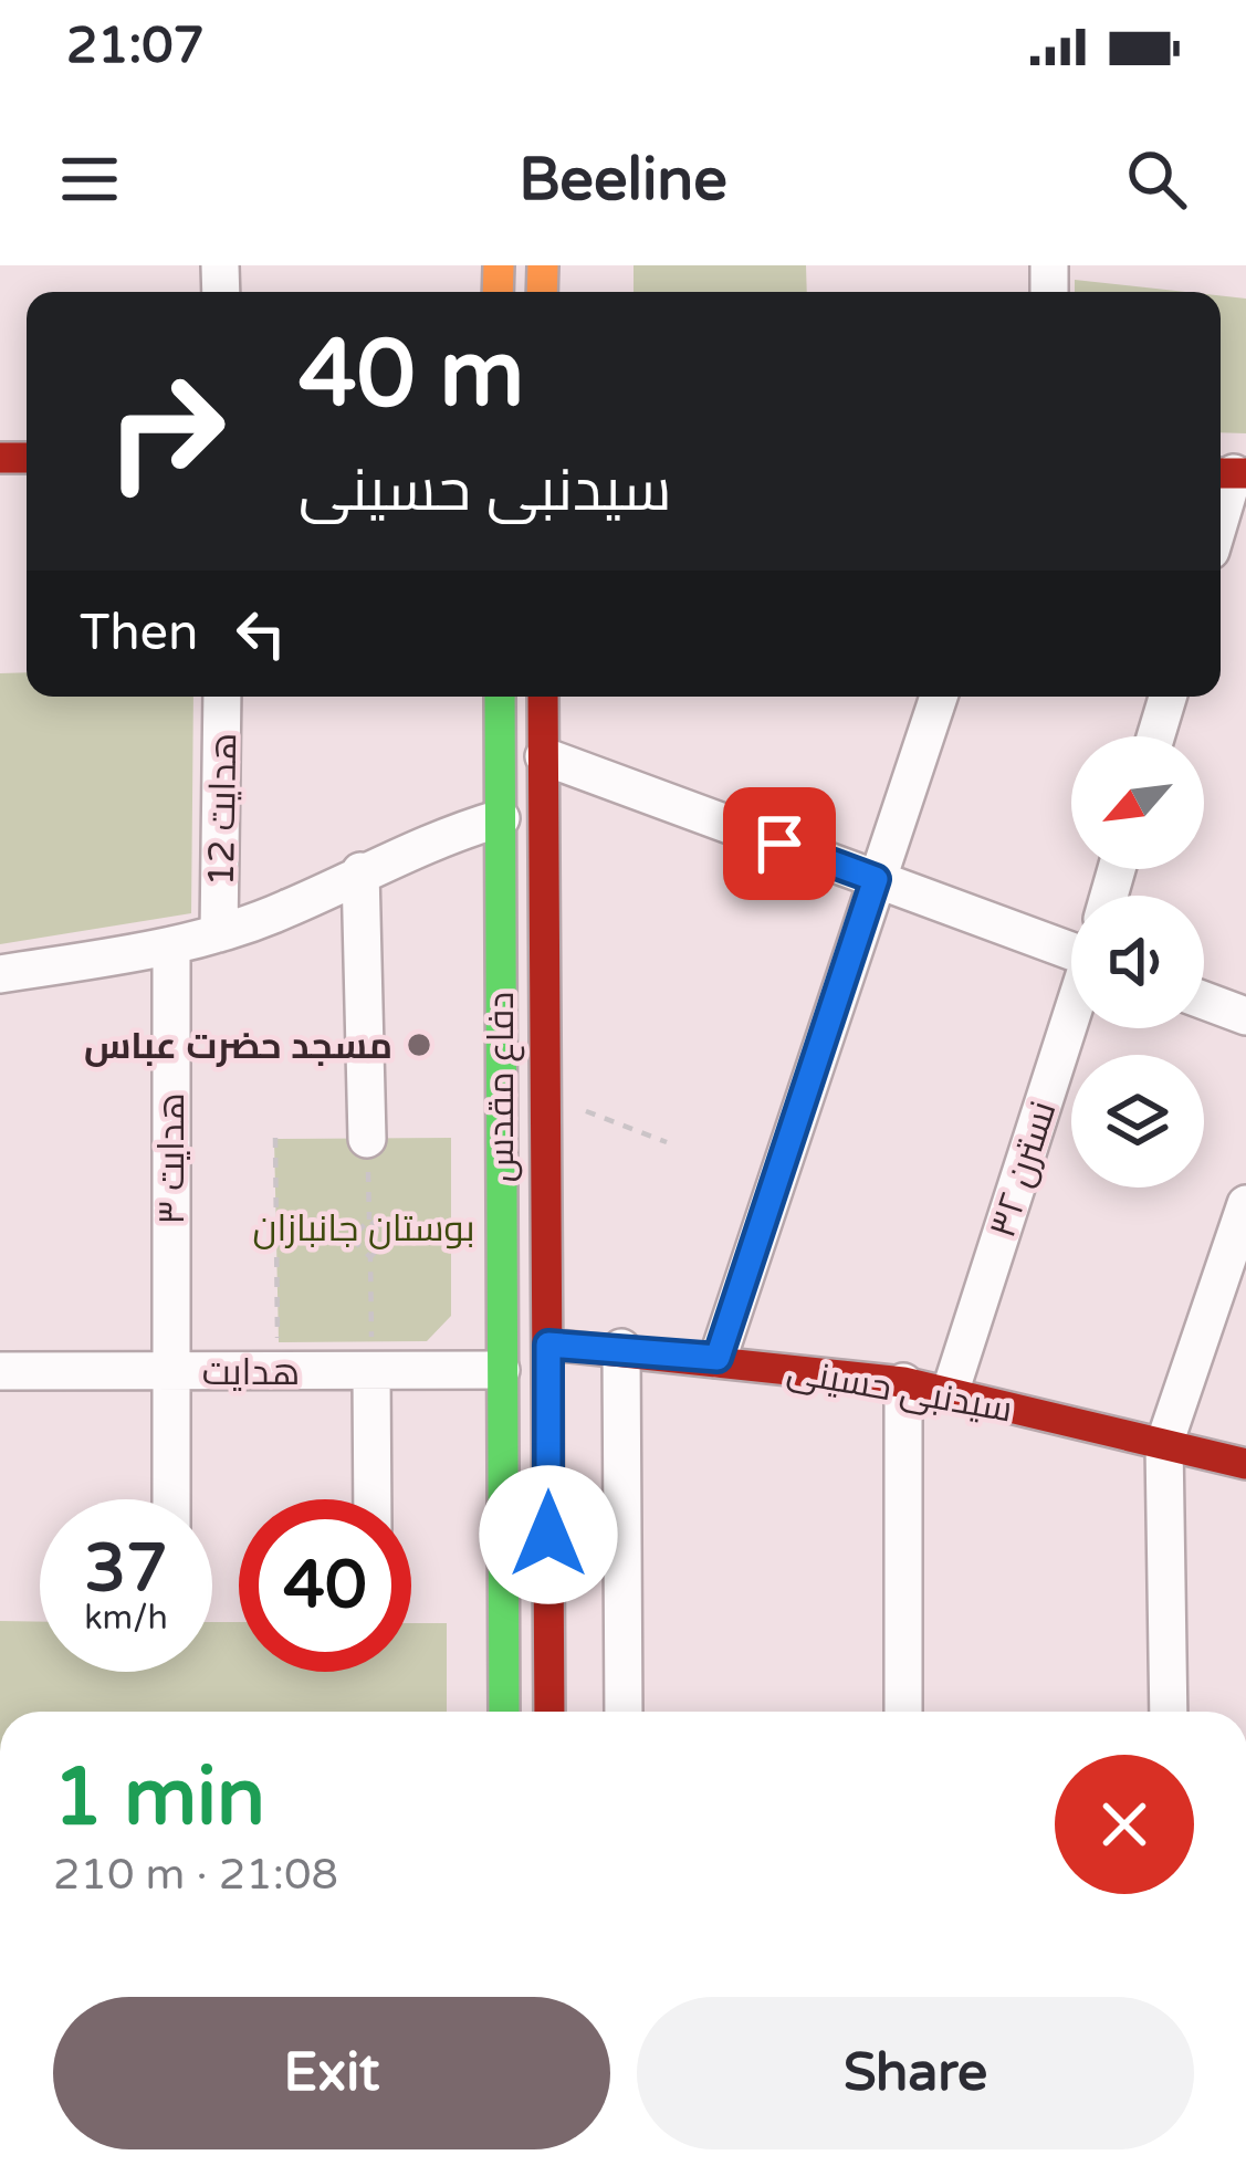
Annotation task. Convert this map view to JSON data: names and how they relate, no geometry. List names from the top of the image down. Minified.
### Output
{"streets":{"street":["هدایت 12","دفاع مقدس","هدایت ۳","نسترن ۳۲","هدایت","سیدنبی حسینی"]},"crossings":[["دفاع مقدس","هدایت"],["دفاع مقدس","سیدنبی حسینی"],["هدایت ۳","هدایت"],["نسترن ۳۲","سیدنبی حسینی"]],"parks":["بوستان جانبازان"],"places":["مسجد حضرت عباس"],"north":"bottom left","page":{"status":"21:07","header":"Beeline","turn":["40 m","سیدنبی حسینی"],"then":"Then","speed":"37 km/h","limit":"40","heading":["1 min","210 m · 21:08"],"buttons":["Exit","Share"]}}
